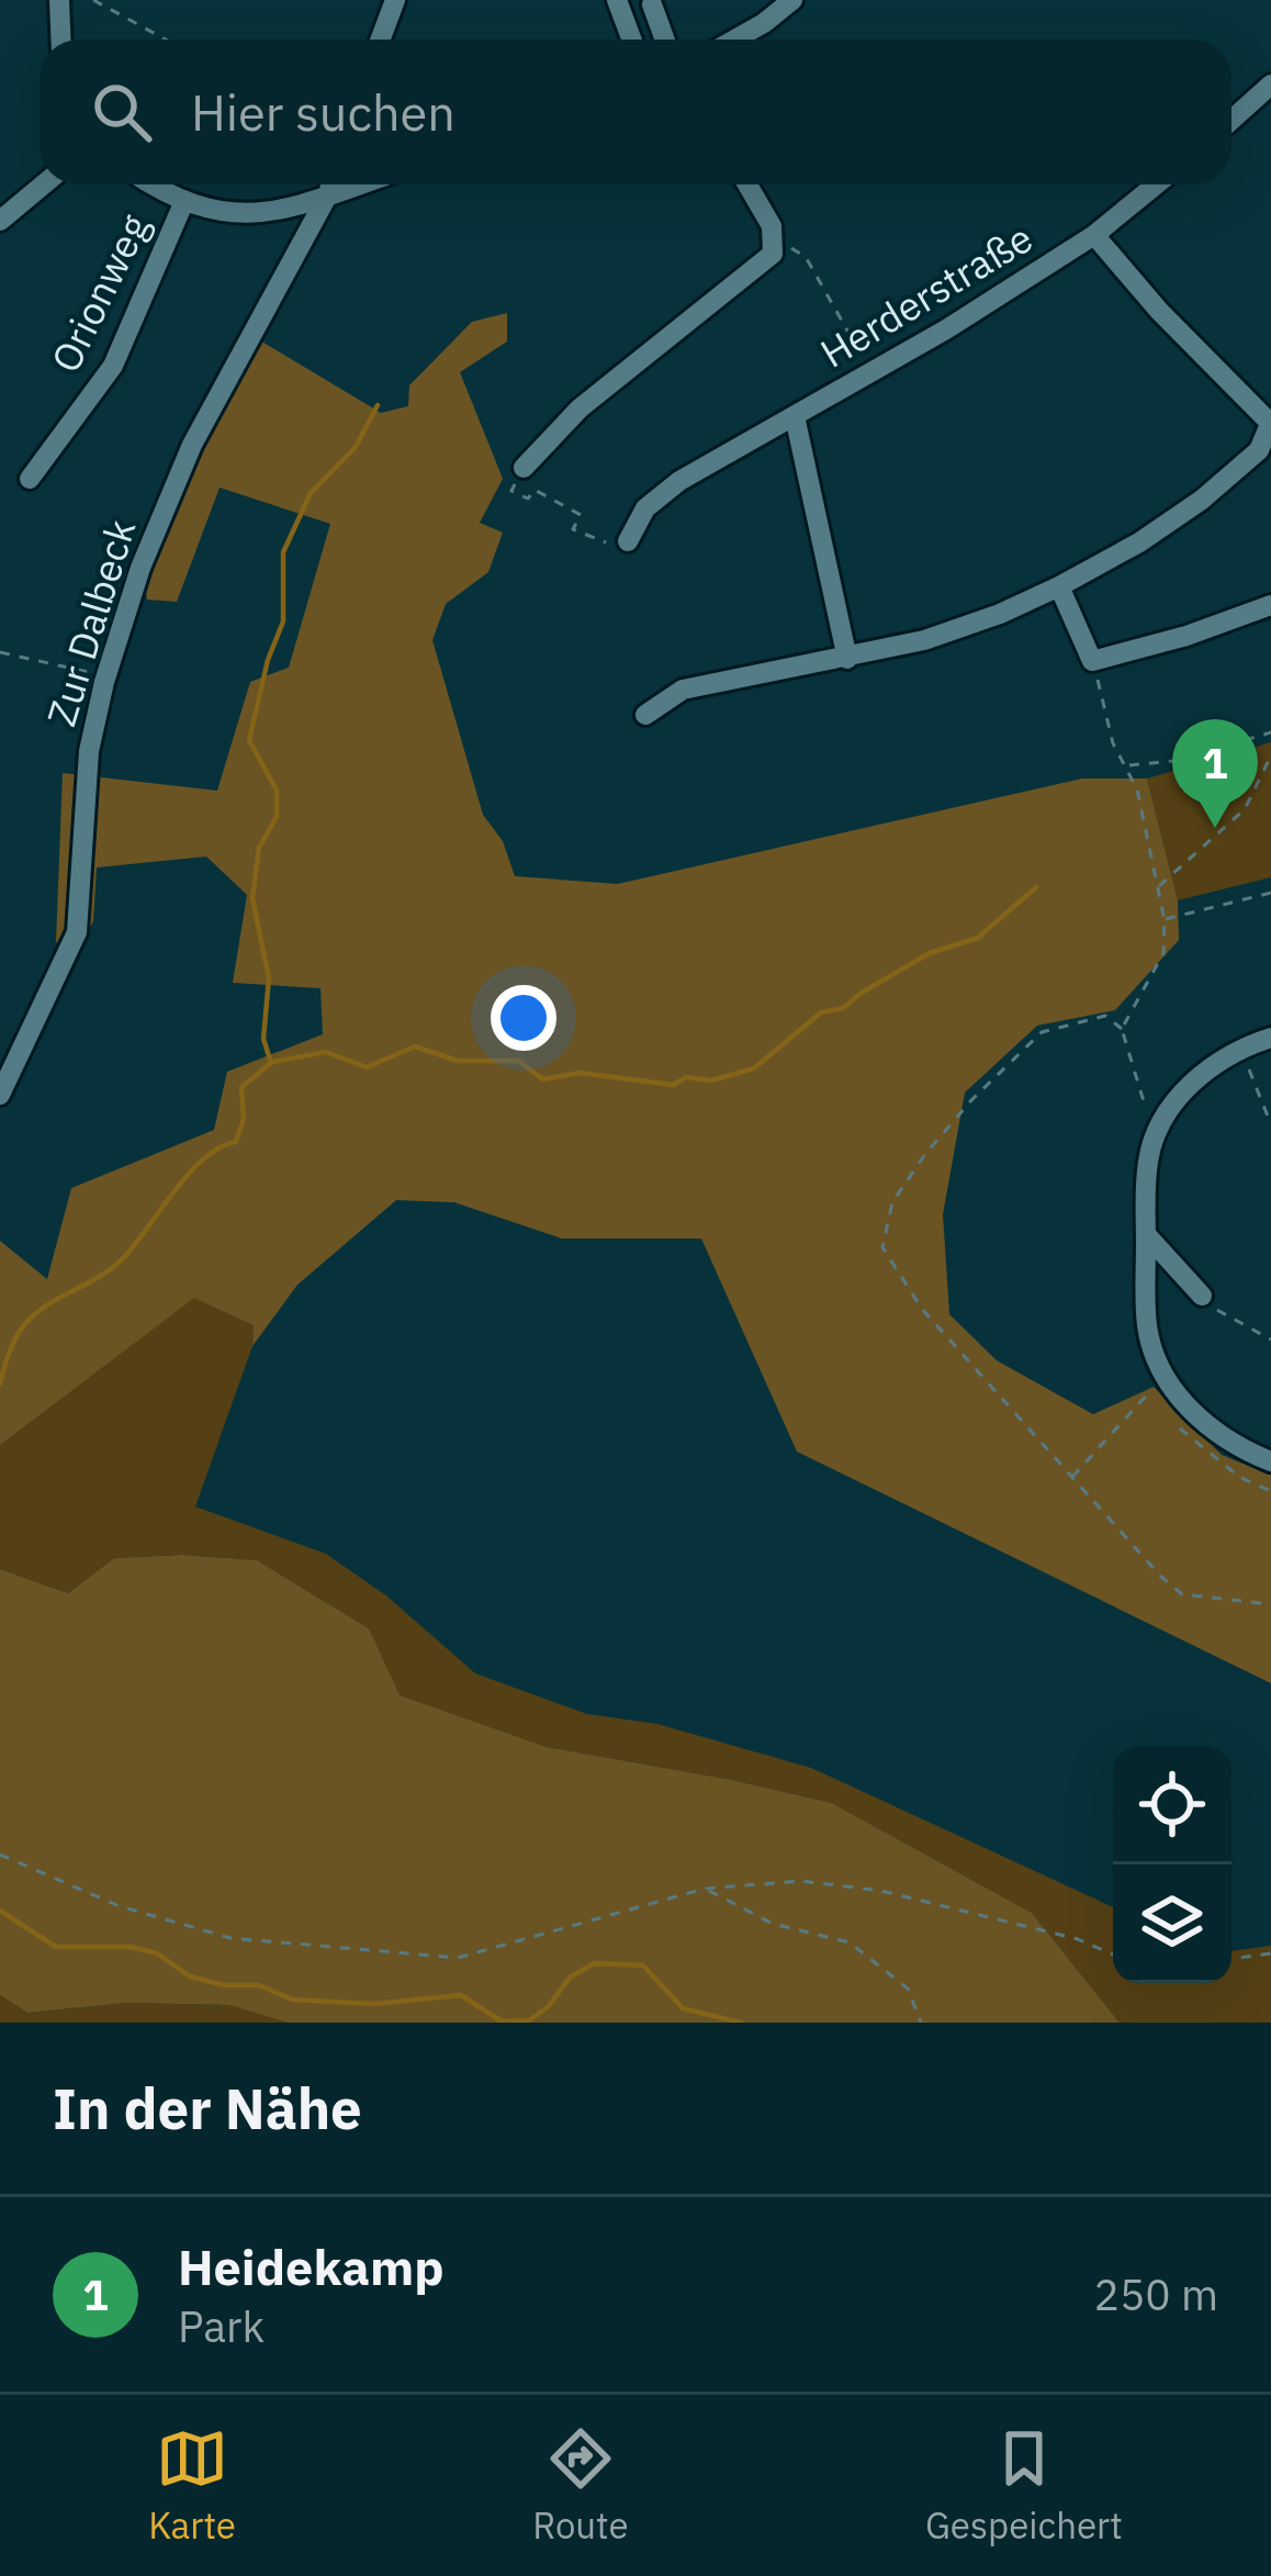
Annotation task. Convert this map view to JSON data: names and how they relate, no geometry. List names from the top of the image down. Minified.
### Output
{"streets":{"street":["Orionweg","Herderstraße","Zur Dalbeck"]},"page":{"search":"Hier suchen","pins":"1","heading":"In der Nähe","list":[{"mark":"1","name":"Heidekamp","note":"Park","value":"250 m"}],"nav":["Karte","Route","Gespeichert"]}}
